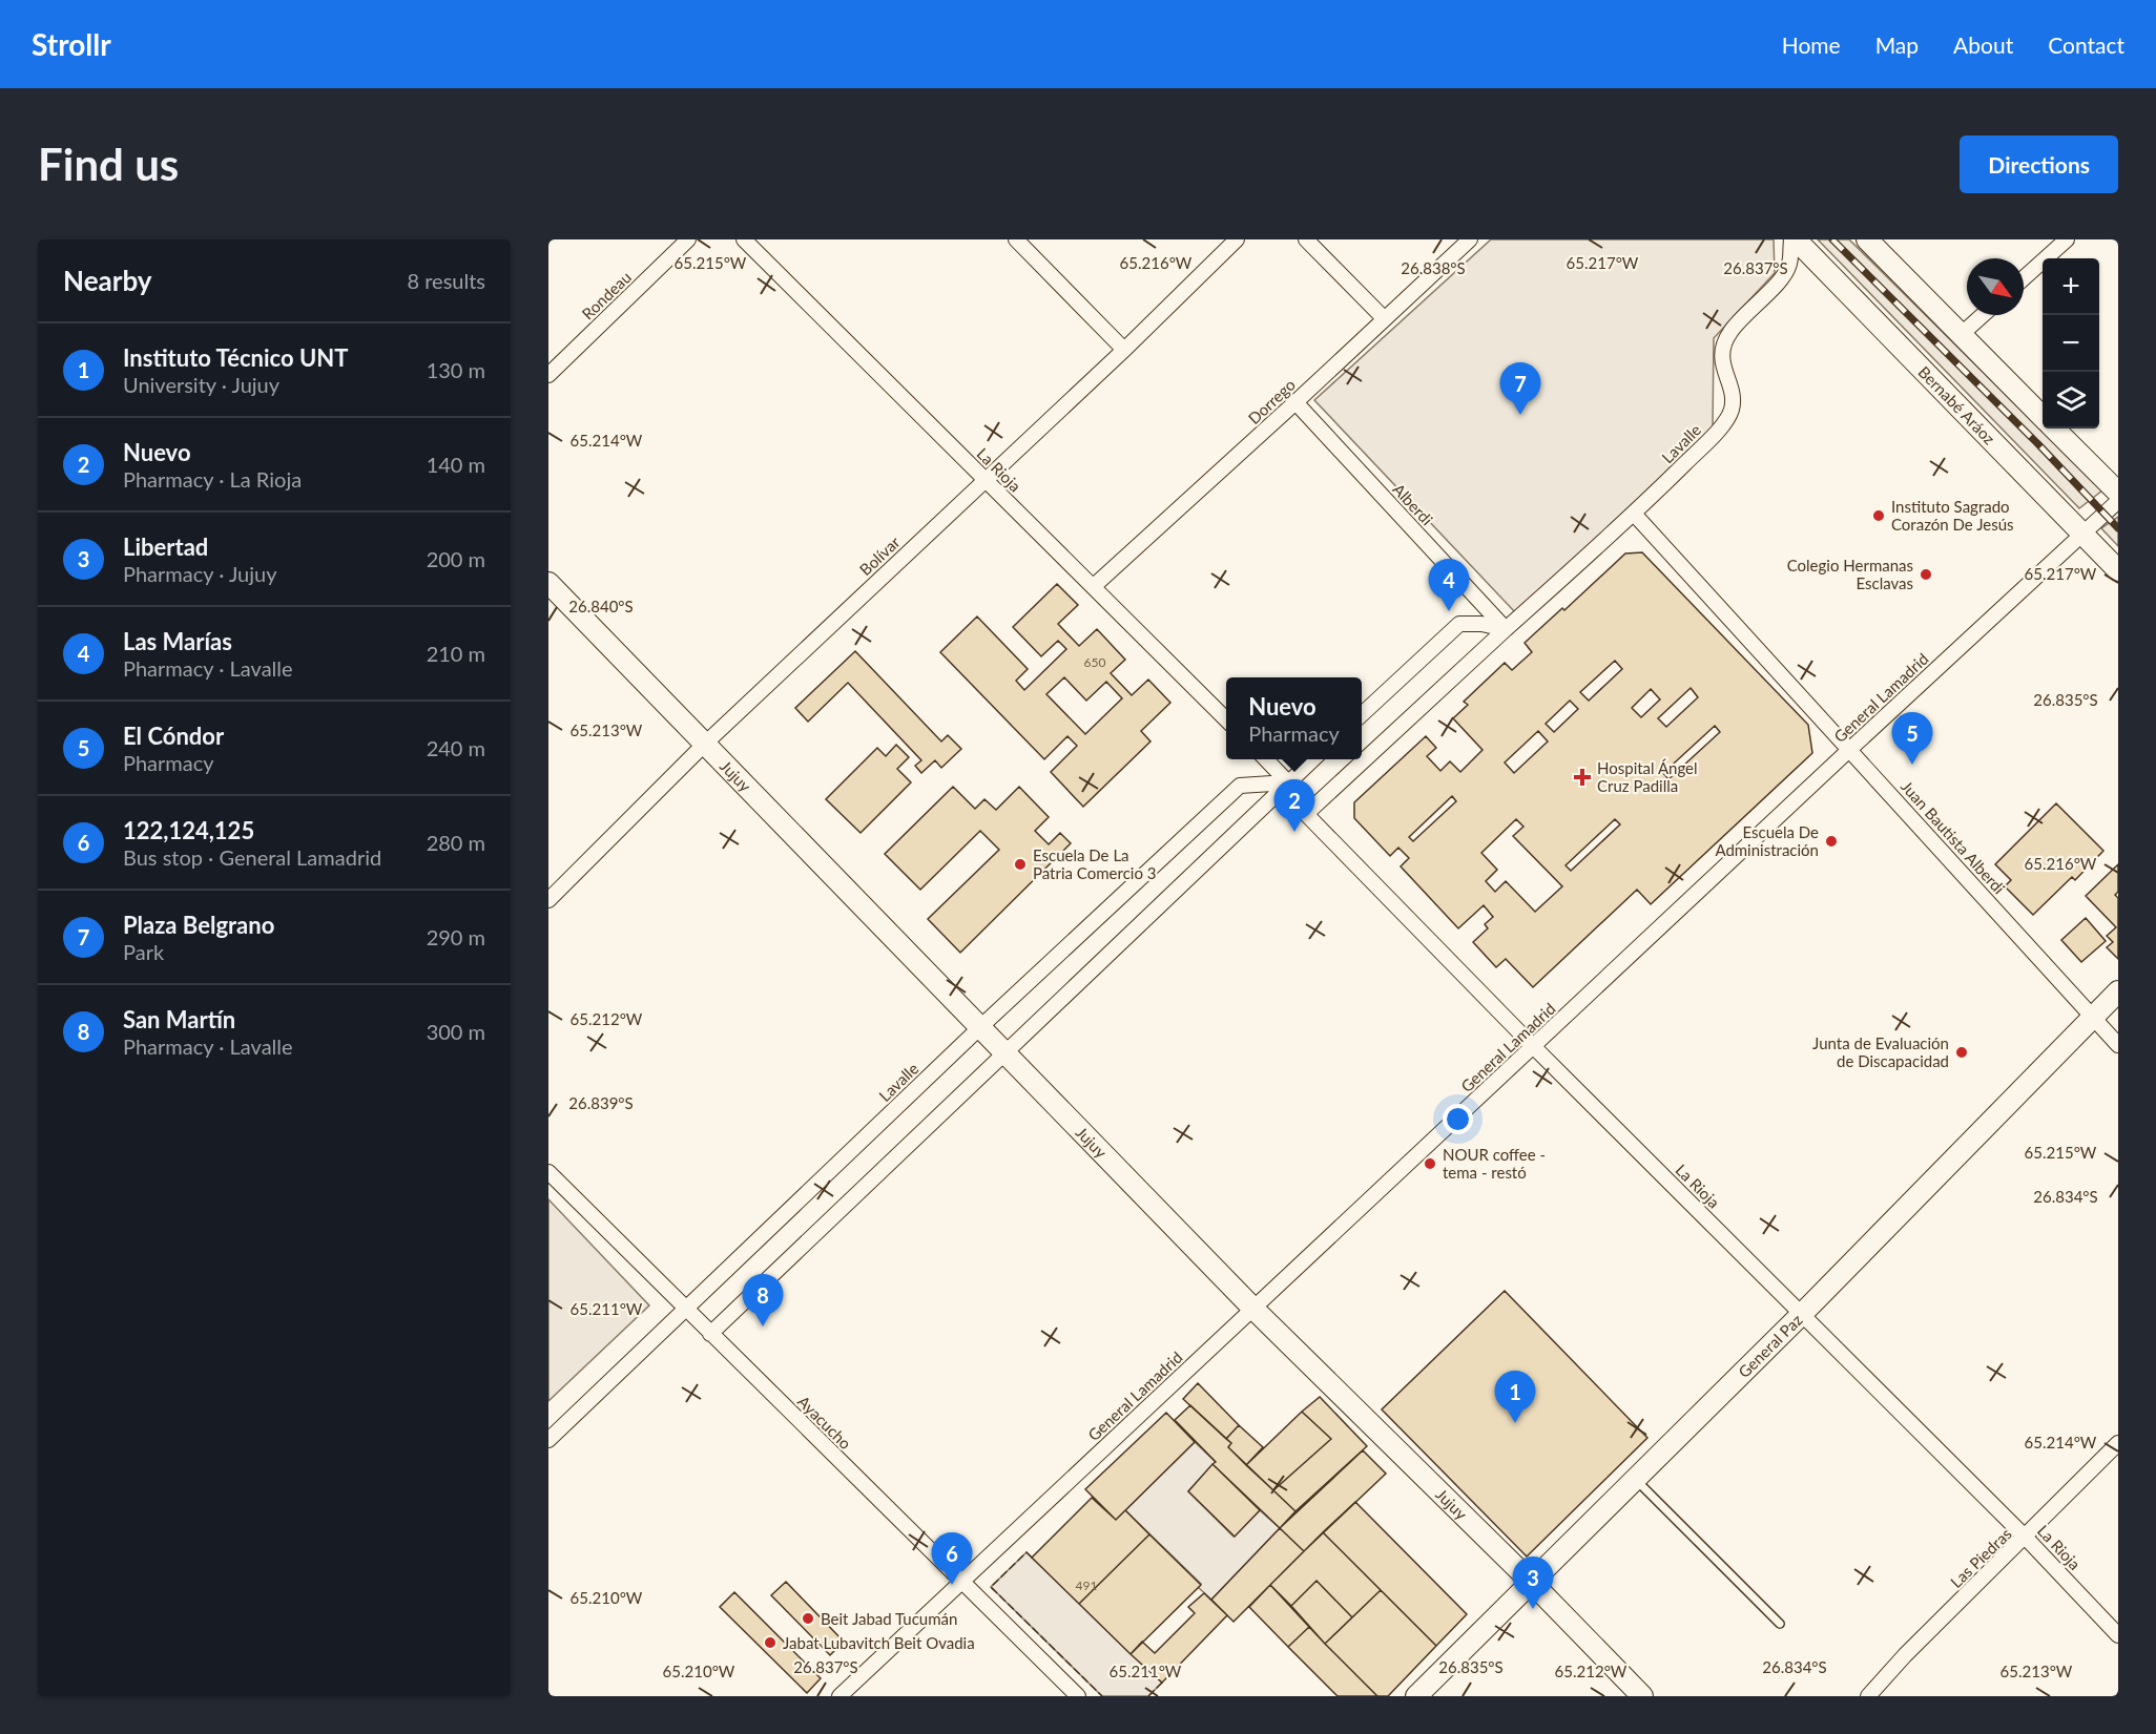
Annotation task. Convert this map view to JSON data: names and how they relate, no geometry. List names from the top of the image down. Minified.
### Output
{"streets":{"street":["Rondeau","Dorrego","Bernabé Aráoz","Lavalle","La Rioja","Alberdi","Bolívar","General Lamadrid","Jujuy","Juan Bautista Alberdi","General Paz","Ayacucho","Las Piedras"]},"crossings":[["Dorrego","La Rioja"],["Dorrego","Alberdi"],["Bernabé Aráoz","Lavalle"],["Bernabé Aráoz","General Lamadrid"],["Lavalle","La Rioja"],["Lavalle","Alberdi"],["Lavalle","Jujuy"],["Lavalle","Juan Bautista Alberdi"],["Lavalle","Ayacucho"],["La Rioja","Bolívar"],["La Rioja","General Lamadrid"],["La Rioja","General Paz"],["La Rioja","Las Piedras"],["Bolívar","Jujuy"],["General Lamadrid","Jujuy"],["General Lamadrid","Juan Bautista Alberdi"],["General Lamadrid","Ayacucho"],["Jujuy","General Paz"],["Juan Bautista Alberdi","General Paz"]],"places":{"other":["Instituto Sagrado Corazón De Jesús","Colegio Hermanas Esclavas","Escuela De Administración","Escuela De La Patria Comercio 3","Junta de Evaluación de Discapacidad","NOUR coffee - tema - restó","Beit Jabad Tucumán","Jabat Lubavitch Beit Ovadia"],"health":["Hospital Ángel Cruz Padilla"]},"house_numbers":["650","491"],"north":"bottom right","page":{"header":"Strollr","nav":["Home","Map","About","Contact"],"buttons":"Directions","title":"Find us","heading":["Nearby","8 results"],"map_buttons":["+","−"],"list":[{"mark":"1","name":"Instituto Técnico UNT","note":"University · Jujuy","value":"130 m"},{"mark":"2","name":"Nuevo","note":"Pharmacy · La Rioja","value":"140 m"},{"mark":"3","name":"Libertad","note":"Pharmacy · Jujuy","value":"200 m"},{"mark":"4","name":"Las Marías","note":"Pharmacy · Lavalle","value":"210 m"},{"mark":"5","name":"El Cóndor","note":"Pharmacy","value":"240 m"},{"mark":"6","name":"122,124,125","note":"Bus stop · General Lamadrid","value":"280 m"},{"mark":"7","name":"Plaza Belgrano","note":"Park","value":"290 m"},{"mark":"8","name":"San Martín","note":"Pharmacy · Lavalle","value":"300 m"}],"pins":["7","4","5","2","8","1","6","3"],"popup":["Nuevo","Pharmacy"]},"coordinates":["65.215°W","65.216°W","65.217°W","26.837°S","26.838°S","65.214°W","26.840°S","26.835°S","65.213°W","65.212°W","26.839°S","26.834°S","65.211°W","65.210°W"]}
